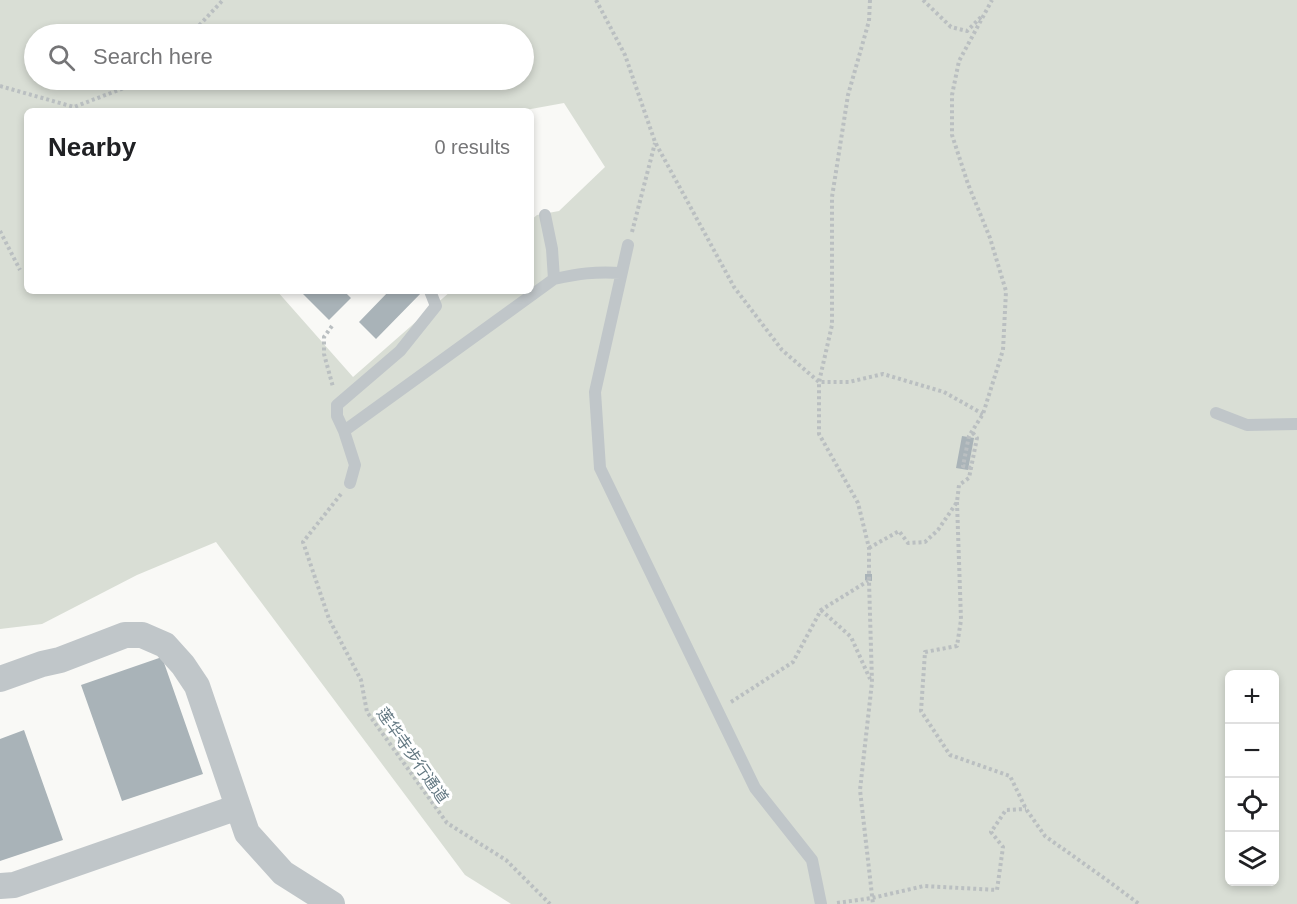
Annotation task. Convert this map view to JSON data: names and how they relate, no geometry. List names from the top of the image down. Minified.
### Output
{"streets":{"path":["莲华寺步行通道"]},"page":{"search":"Search here","heading":["Nearby","0 results"],"map_buttons":["+","−"]}}
